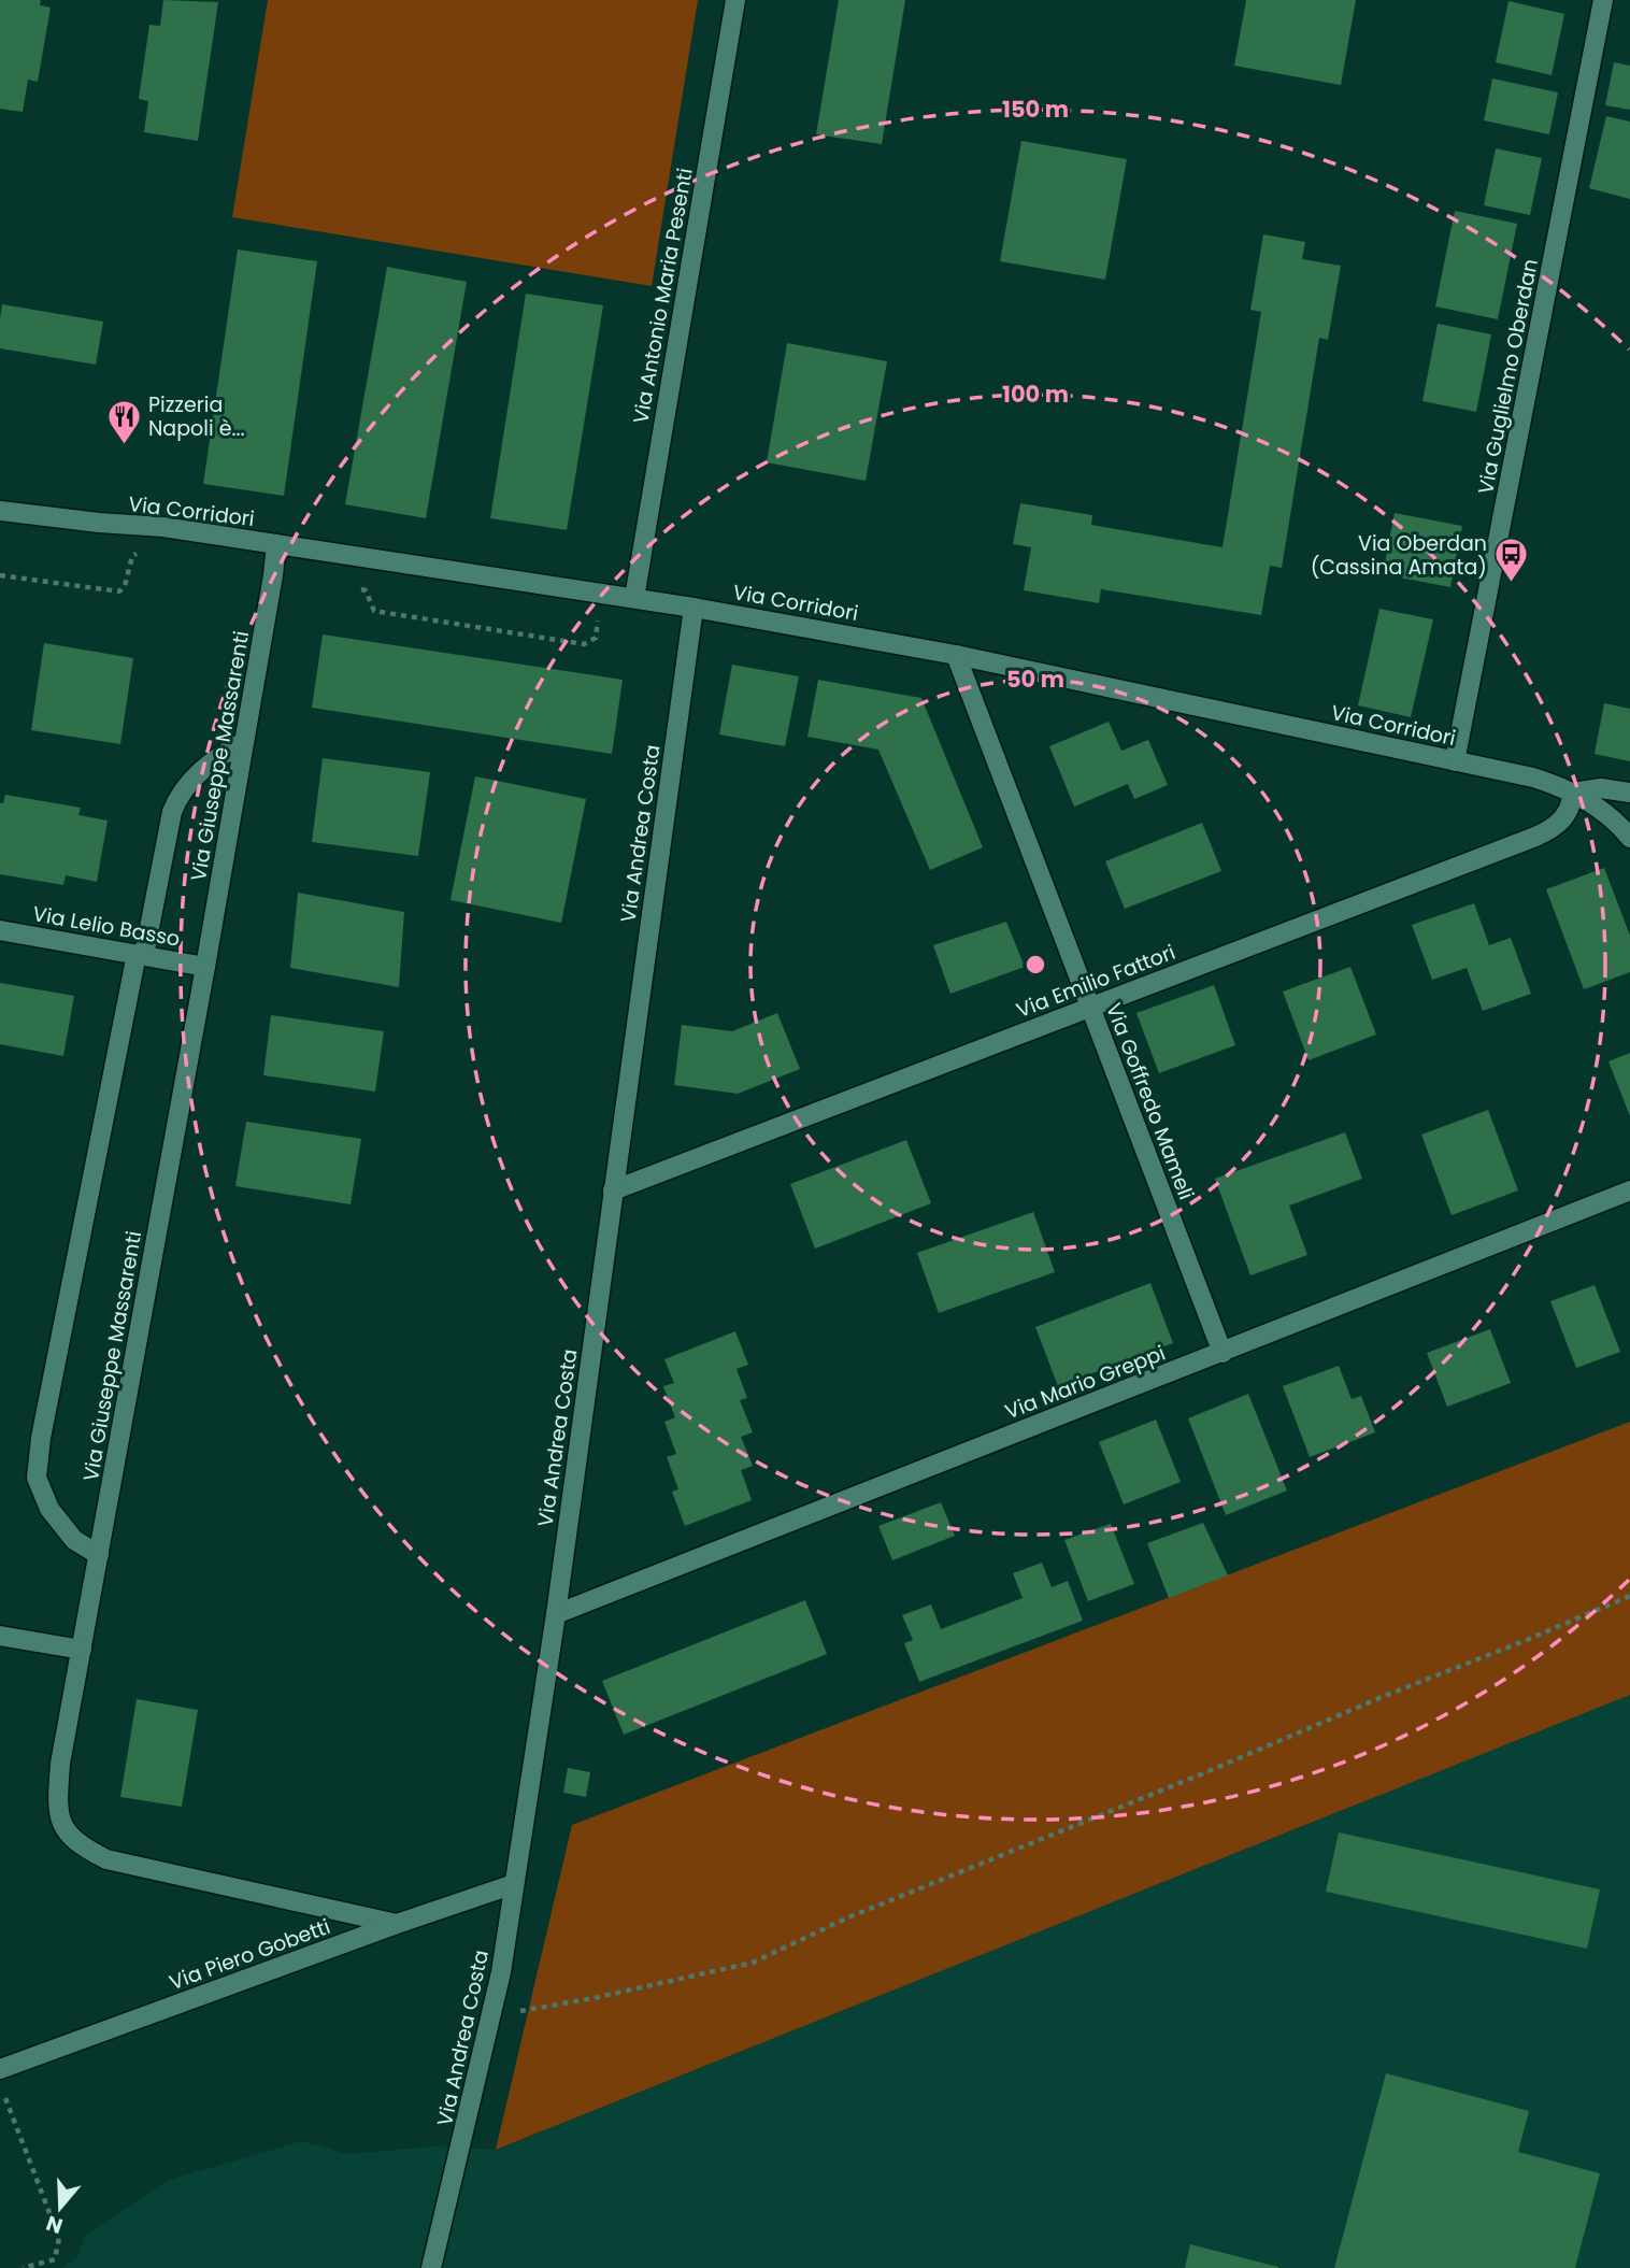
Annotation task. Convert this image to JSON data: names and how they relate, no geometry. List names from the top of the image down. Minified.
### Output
{"streets":{"street":["Via Antonio Maria Pesenti","Via Guglielmo Oberdan","Via Corridori","Via Giuseppe Massarenti","Via Andrea Costa","Via Lelio Basso","Via Emilio Fattori","Via Goffredo Mameli","Via Mario Greppi","Via Piero Gobetti"]},"crossings":[["Via Antonio Maria Pesenti","Via Corridori"],["Via Guglielmo Oberdan","Via Corridori"],["Via Corridori","Via Giuseppe Massarenti"],["Via Corridori","Via Andrea Costa"],["Via Corridori","Via Emilio Fattori"],["Via Corridori","Via Goffredo Mameli"],["Via Giuseppe Massarenti","Via Lelio Basso"],["Via Giuseppe Massarenti","Via Piero Gobetti"],["Via Andrea Costa","Via Emilio Fattori"],["Via Andrea Costa","Via Mario Greppi"],["Via Andrea Costa","Via Piero Gobetti"],["Via Emilio Fattori","Via Goffredo Mameli"],["Via Goffredo Mameli","Via Mario Greppi"]],"places":{"restaurant":["Pizzeria Napoli è..."],"bus stop":["Via Oberdan (Cassina Amata)"]},"north":"bottom","rings":["150 m","100 m","50 m"]}
